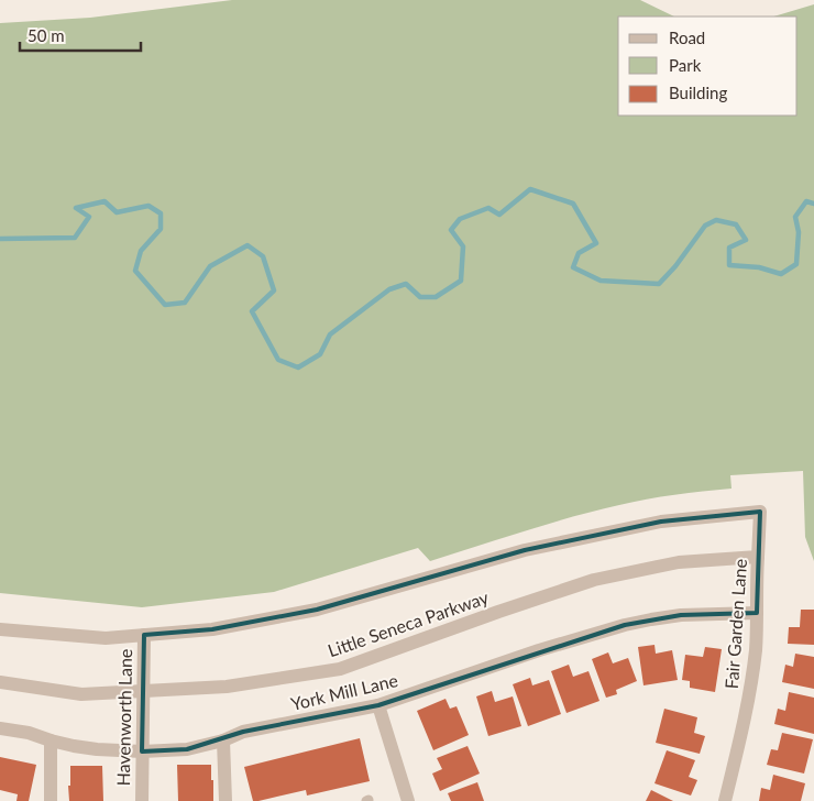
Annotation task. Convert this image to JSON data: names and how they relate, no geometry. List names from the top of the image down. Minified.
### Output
{"streets":{"street":["Little Seneca Parkway","Fair Garden Lane","York Mill Lane","Havenworth Lane"]},"crossings":[["Little Seneca Parkway","Fair Garden Lane"],["Little Seneca Parkway","Havenworth Lane"],["Fair Garden Lane","York Mill Lane"],["York Mill Lane","Havenworth Lane"]],"legend":["Road","Park","Building"],"scale_bar":"50 m"}
